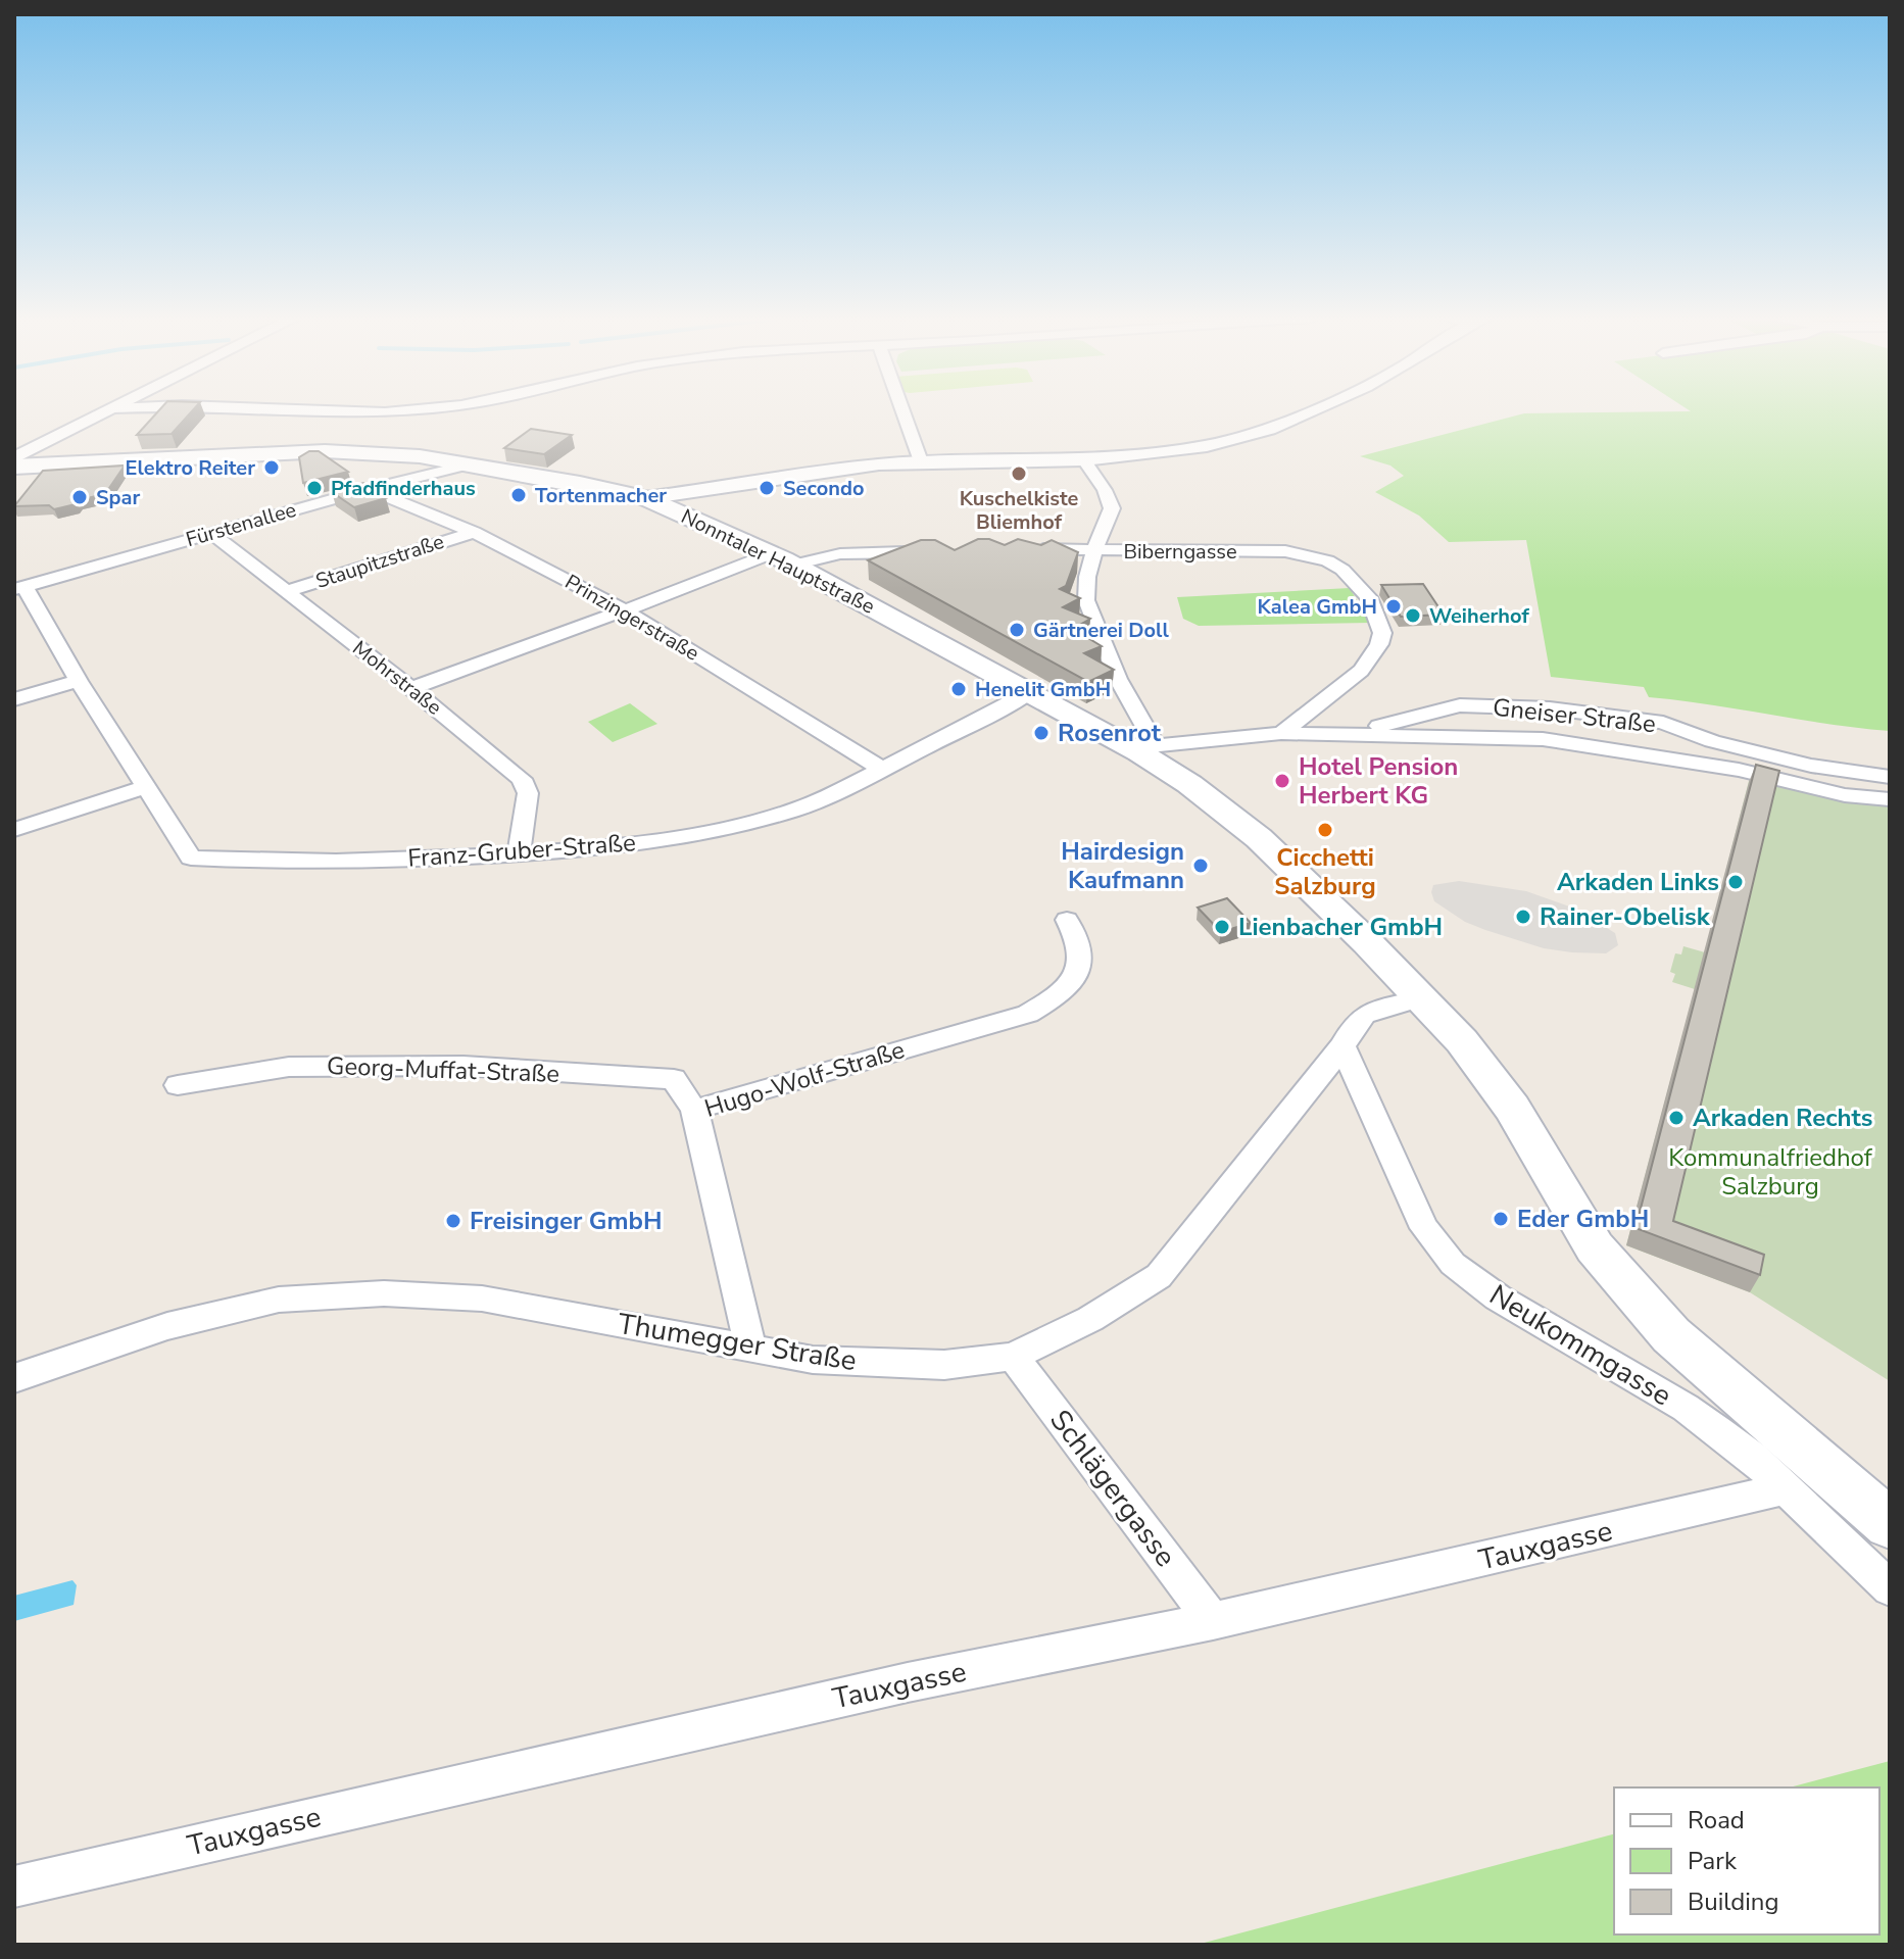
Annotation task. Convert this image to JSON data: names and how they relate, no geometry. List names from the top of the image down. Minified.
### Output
{"streets":{"main road":["Nonntaler Hauptstraße"],"street":["Fürstenallee","Biberngasse","Staupitzstraße","Prinzingerstraße","Mohrstraße","Gneiser Straße","Franz-Gruber-Straße","Georg-Muffat-Straße","Hugo-Wolf-Straße","Thumegger Straße","Neukommgasse","Schlägergasse","Tauxgasse"]},"crossings":[["Fürstenallee","Nonntaler Hauptstraße"],["Fürstenallee","Prinzingerstraße"],["Fürstenallee","Mohrstraße"],["Fürstenallee","Franz-Gruber-Straße"],["Biberngasse","Gneiser Straße"],["Staupitzstraße","Prinzingerstraße"],["Staupitzstraße","Mohrstraße"],["Nonntaler Hauptstraße","Gneiser Straße"],["Nonntaler Hauptstraße","Franz-Gruber-Straße"],["Nonntaler Hauptstraße","Thumegger Straße"],["Prinzingerstraße","Franz-Gruber-Straße"],["Mohrstraße","Franz-Gruber-Straße"],["Georg-Muffat-Straße","Hugo-Wolf-Straße"],["Hugo-Wolf-Straße","Thumegger Straße"],["Thumegger Straße","Neukommgasse"],["Thumegger Straße","Schlägergasse"],["Neukommgasse","Tauxgasse"],["Schlägergasse","Tauxgasse"]],"parks":["Kommunalfriedhof Salzburg"],"places":["Elektro Reiter","Kuschelkiste Bliemhof","Pfadfinderhaus","Secondo","Tortenmacher","Spar","Kalea GmbH","Weiherhof","Gärtnerei Doll","Henelit GmbH","Rosenrot","Hotel Pension Herbert KG","Cicchetti Salzburg","Hairdesign Kaufmann","Arkaden Links","Rainer-Obelisk","Lienbacher GmbH","Arkaden Rechts","Eder GmbH","Freisinger GmbH"],"legend":["Road","Park","Building"]}
